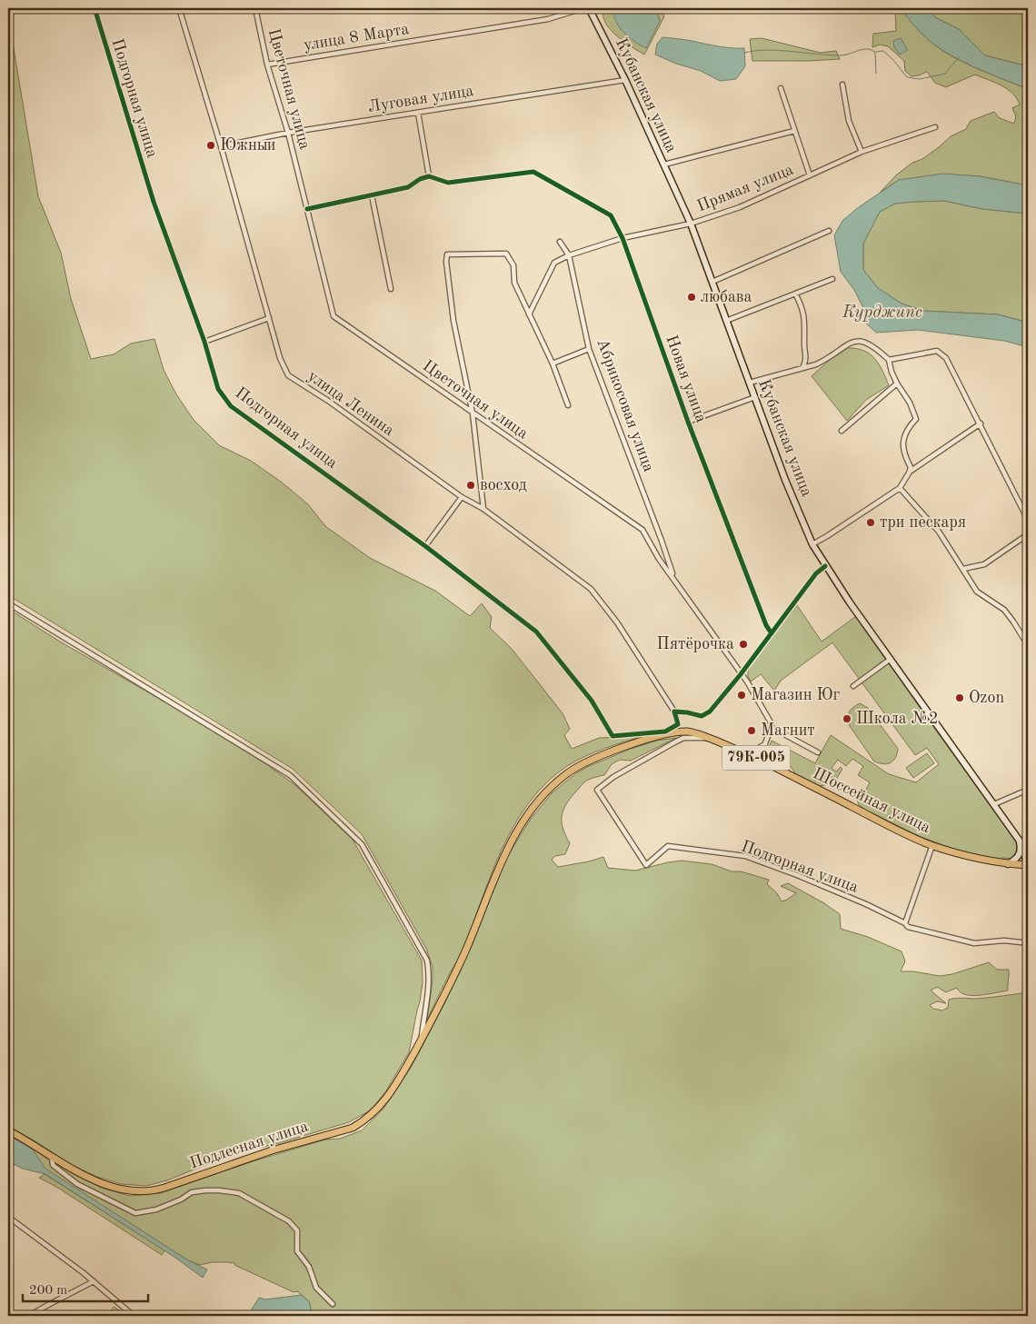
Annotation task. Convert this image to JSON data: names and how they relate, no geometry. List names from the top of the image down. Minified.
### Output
{"streets":{"main road":["Кубанская улица","79К-005","Шоссейная улица","Подлесная улица"],"street":["улица 8 Марта","Цветочная улица","Подгорная улица","Луговая улица","Прямая улица","Новая улица","улица Ленина","Абрикосовая улица"]},"crossings":[["улица 8 Марта","Цветочная улица"],["Цветочная улица","Луговая улица"],["Цветочная улица","Абрикосовая улица"],["Кубанская улица","Луговая улица"],["Кубанская улица","Прямая улица"],["Подгорная улица","улица Ленина"],["Подгорная улица","Шоссейная улица"],["Луговая улица","улица Ленина"],["Прямая улица","Новая улица"],["Прямая улица","Абрикосовая улица"],["Шоссейная улица","Подлесная улица"]],"water":["Курджипс"],"places":["Южныи","любава","восход","три пескаря","Пятёрочка","Магазин Юг","Ozon","Школа №2","Магнит"],"scale_bar":"200 m"}
